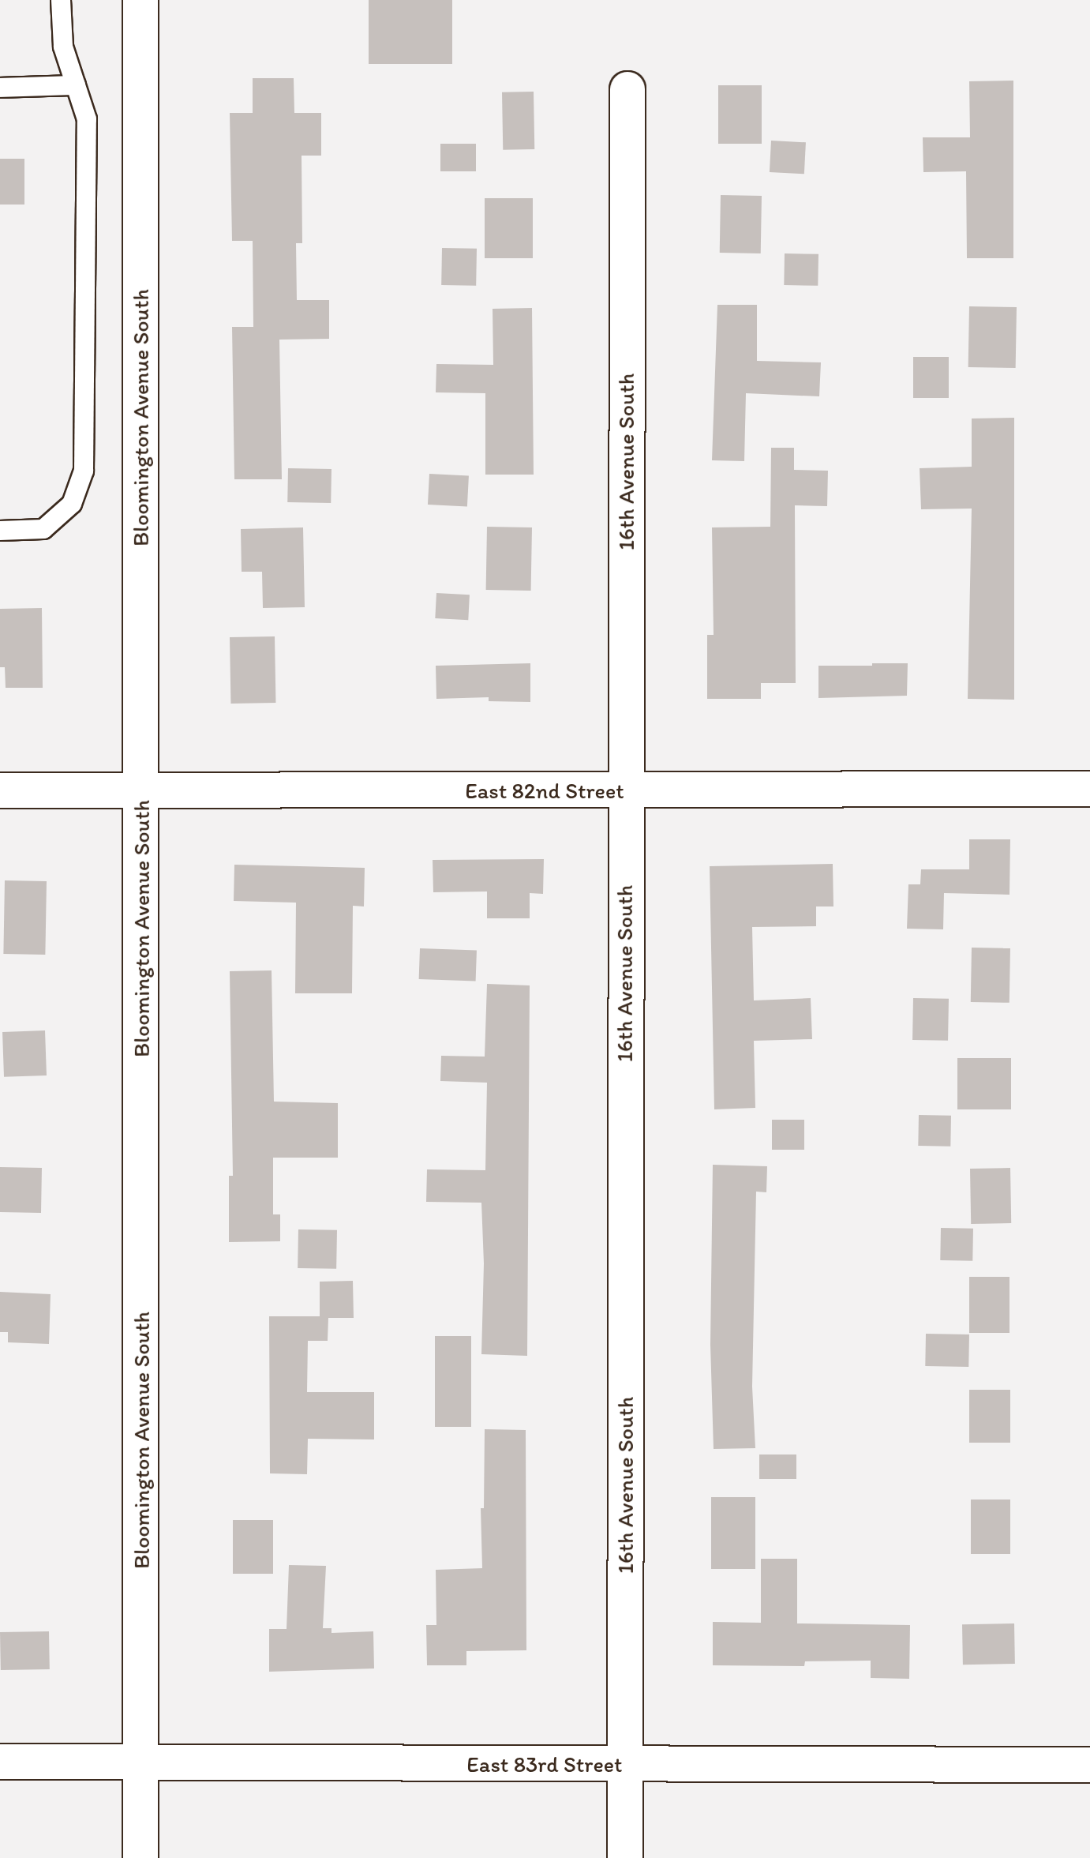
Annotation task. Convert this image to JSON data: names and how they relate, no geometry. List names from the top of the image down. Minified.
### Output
{"streets":{"street":["Bloomington Avenue South","16th Avenue South","East 82nd Street","East 83rd Street"]},"crossings":[["Bloomington Avenue South","East 82nd Street"],["Bloomington Avenue South","East 83rd Street"],["16th Avenue South","East 82nd Street"],["16th Avenue South","East 83rd Street"]]}
